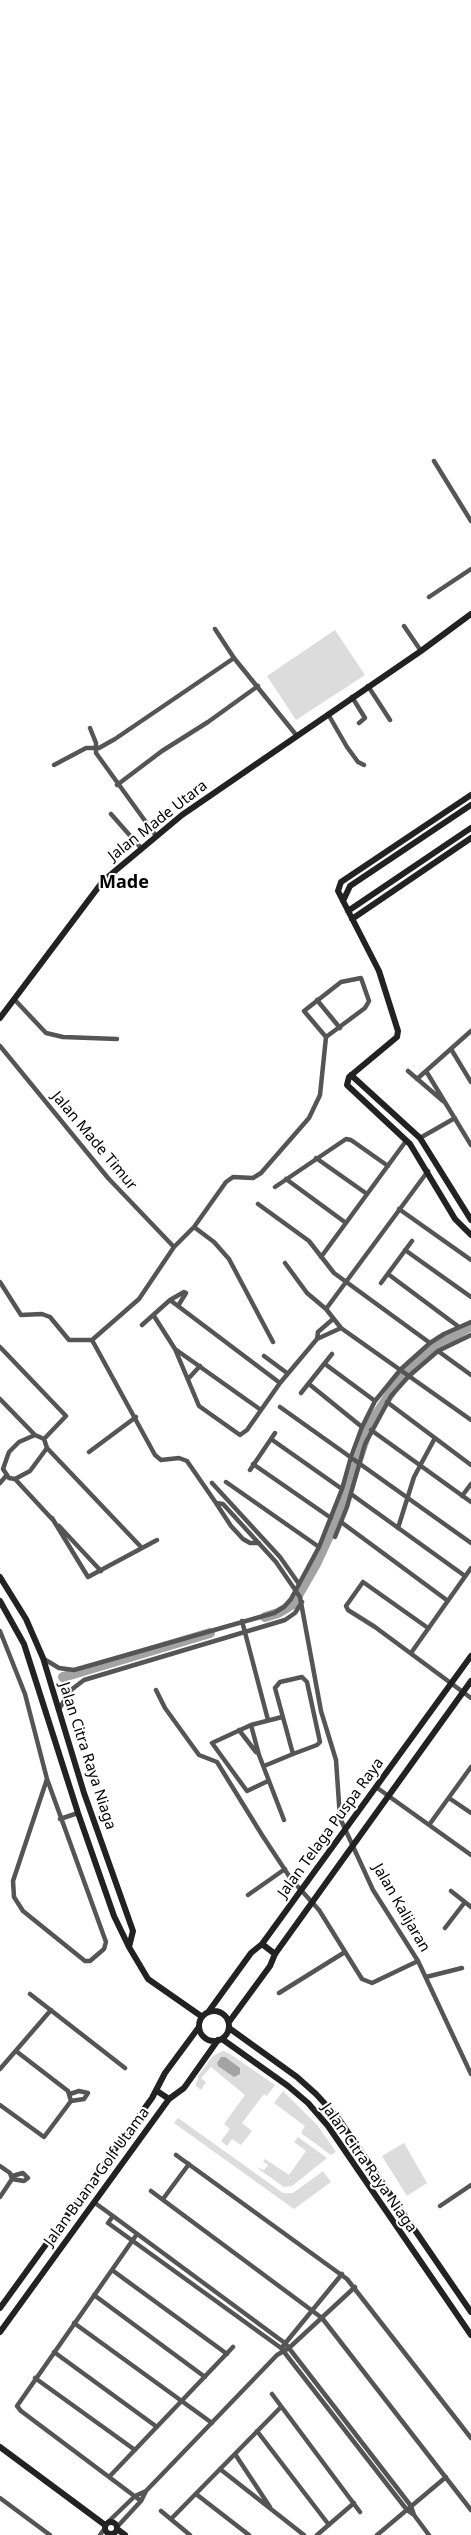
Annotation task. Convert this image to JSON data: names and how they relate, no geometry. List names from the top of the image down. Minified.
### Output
{"streets":{"main road":["Jalan Made Utara","Jalan Citra Raya Niaga","Jalan Telaga Puspa Raya","Jalan Buana Golf Utama"],"street":["Jalan Made Timur","Jalan Kalijaran"]},"crossings":[["Jalan Citra Raya Niaga","Jalan Telaga Puspa Raya"],["Jalan Citra Raya Niaga","Jalan Buana Golf Utama"],["Jalan Telaga Puspa Raya","Jalan Kalijaran"],["Jalan Telaga Puspa Raya","Jalan Buana Golf Utama"]],"districts":["Made"]}
